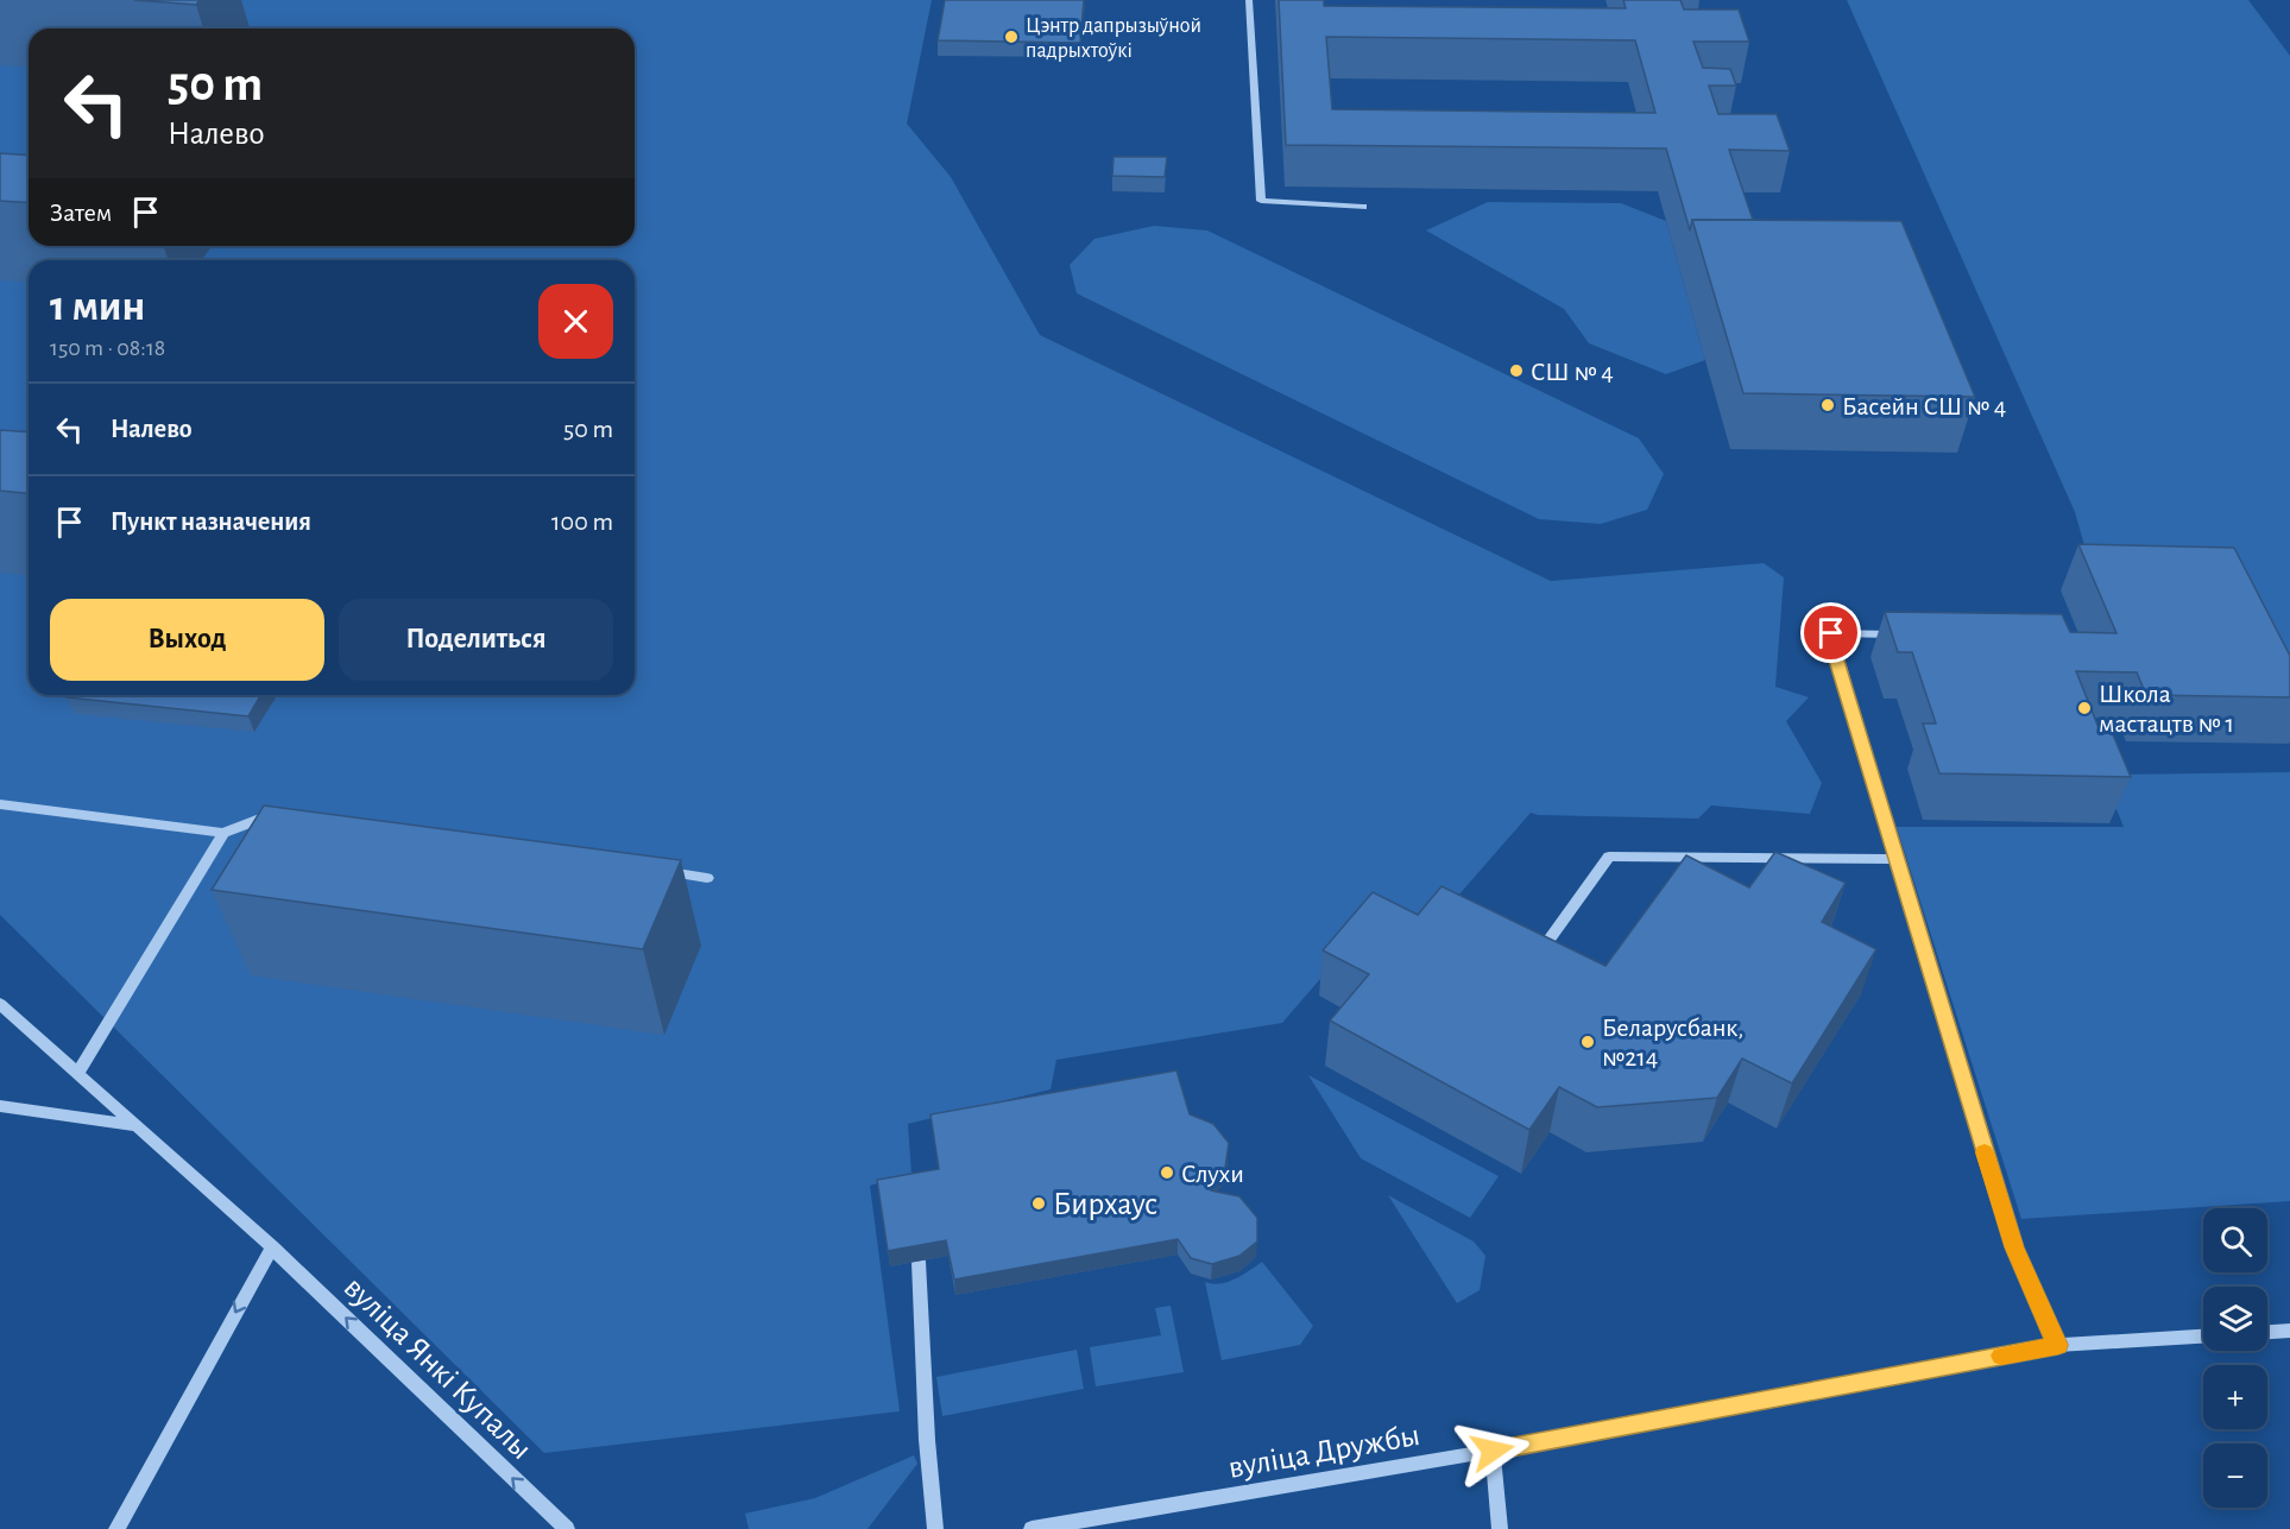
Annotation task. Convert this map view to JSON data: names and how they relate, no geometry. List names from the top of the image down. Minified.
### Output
{"streets":{"street":["вуліца Янкі Купалы","вуліца Дружбы"]},"one_way":["вуліца Янкі Купалы"],"places":["Цэнтр дапрызыўной падрыхтоўкі","СШ № 4","Басейн СШ № 4","Школа мастацтв № 1","Беларусбанк, №214","Слухи","Бирхаус"],"page":{"turn":["50 m","Налево"],"then":"Затем","heading":["1 мин","150 m · 08:18"],"list":[{"name":"Налево","value":"50 m"},{"name":"Пункт назначения","value":"100 m"}],"buttons":["Выход","Поделиться"],"map_buttons":["+","−"]}}
